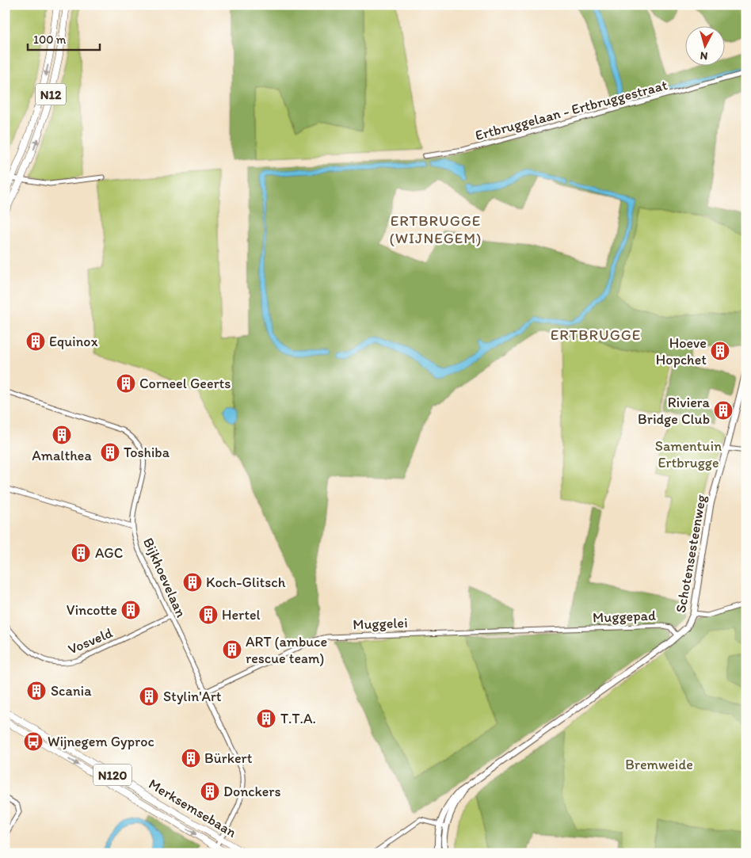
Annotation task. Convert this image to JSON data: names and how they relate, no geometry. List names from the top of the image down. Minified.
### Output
{"streets":{"main road":["N12","N120","Merksemsebaan"],"street":["Ertbruggelaan - Ertbruggestraat","Schotensesteenweg","Bijkhoevelaan","Muggepad","Muggelei","Vosveld"]},"crossings":[["Schotensesteenweg","Muggepad"],["Bijkhoevelaan","Muggelei"],["Bijkhoevelaan","Vosveld"],["Bijkhoevelaan","Merksemsebaan"],["Muggepad","Muggelei"]],"districts":["ERTBRUGGE (WIJNEGEM)","ERTBRUGGE"],"parks":["Samentuin Ertbrugge","Bremweide"],"places":{"building":["Equinox","Hoeve Hopchet","Corneel Geerts","Riviera Bridge Club","Amalthea","Toshiba","AGC","Koch-Glitsch","Vincotte","Hertel","ART (ambuce rescue team)","Scania","Stylin'Art","T.T.A.","Bürkert","Donckers"],"bus stop":["Wijnegem Gyproc"]},"scale_bar":"100 m","north":"bottom"}
